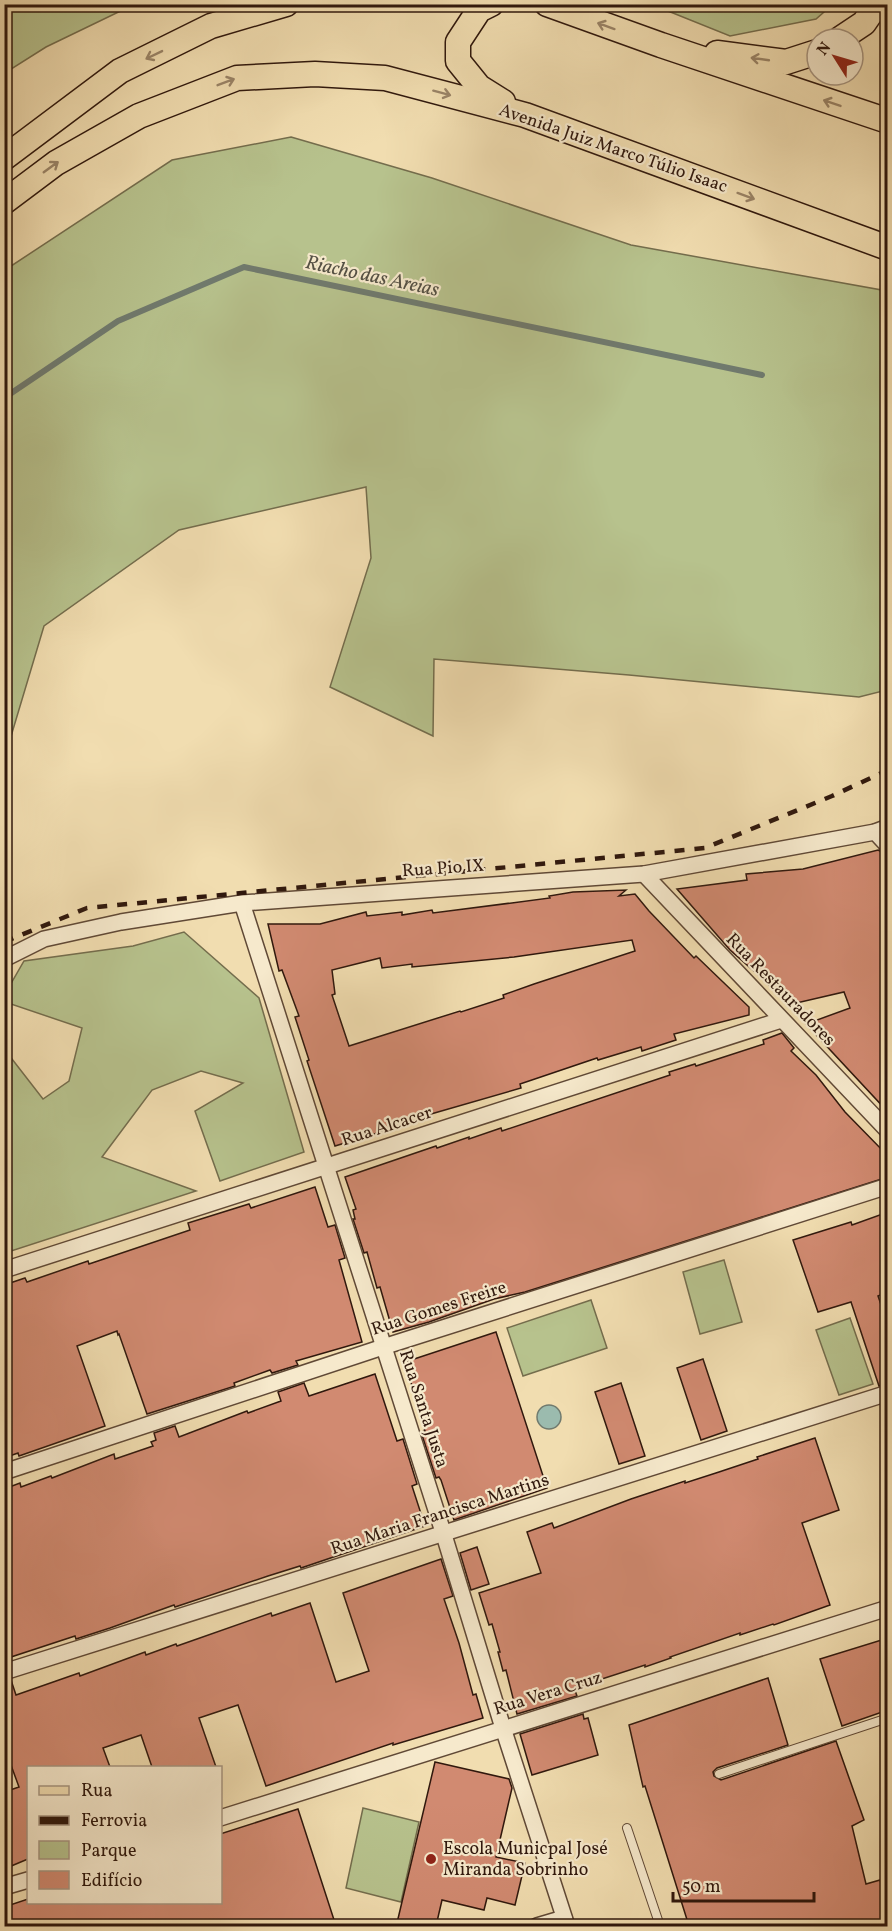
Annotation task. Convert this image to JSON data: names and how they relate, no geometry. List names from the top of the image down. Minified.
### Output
{"streets":{"main road":["Avenida Juiz Marco Túlio Isaac"],"street":["Rua Pio IX","Rua Restauradores","Rua Alcacer","Rua Gomes Freire","Rua Santa Justa","Rua Maria Francisca Martins","Rua Vera Cruz"]},"crossings":[["Rua Pio IX","Rua Restauradores"],["Rua Pio IX","Rua Santa Justa"],["Rua Restauradores","Rua Alcacer"],["Rua Alcacer","Rua Santa Justa"],["Rua Gomes Freire","Rua Santa Justa"],["Rua Santa Justa","Rua Maria Francisca Martins"],["Rua Santa Justa","Rua Vera Cruz"]],"water":["Riacho das Areias"],"places":["Escola Municpal José Miranda Sobrinho"],"legend":["Rua","Ferrovia","Parque","Edifício"],"scale_bar":"50 m","north":"top left"}
